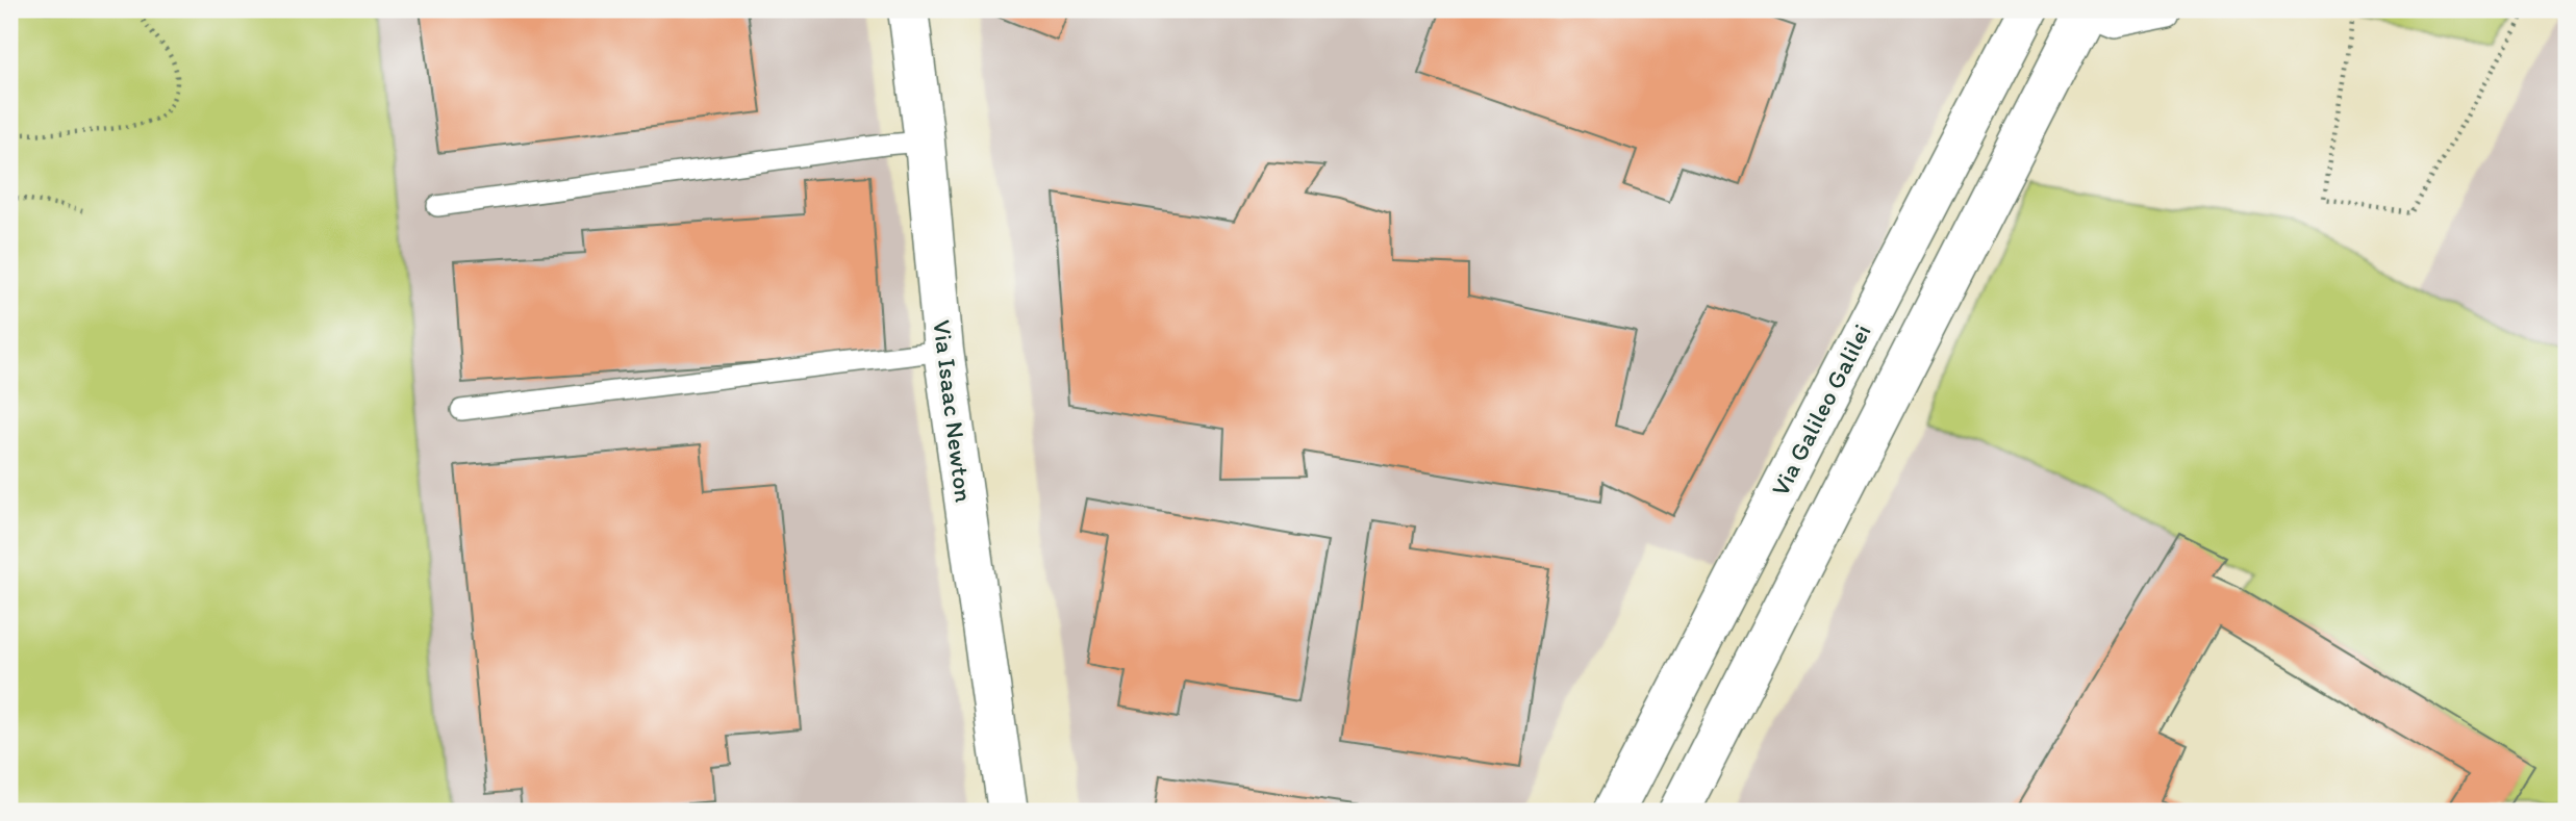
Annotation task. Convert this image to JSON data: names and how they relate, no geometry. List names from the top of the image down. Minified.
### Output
{"streets":{"street":["Via Galileo Galilei","Via Isaac Newton"]}}
